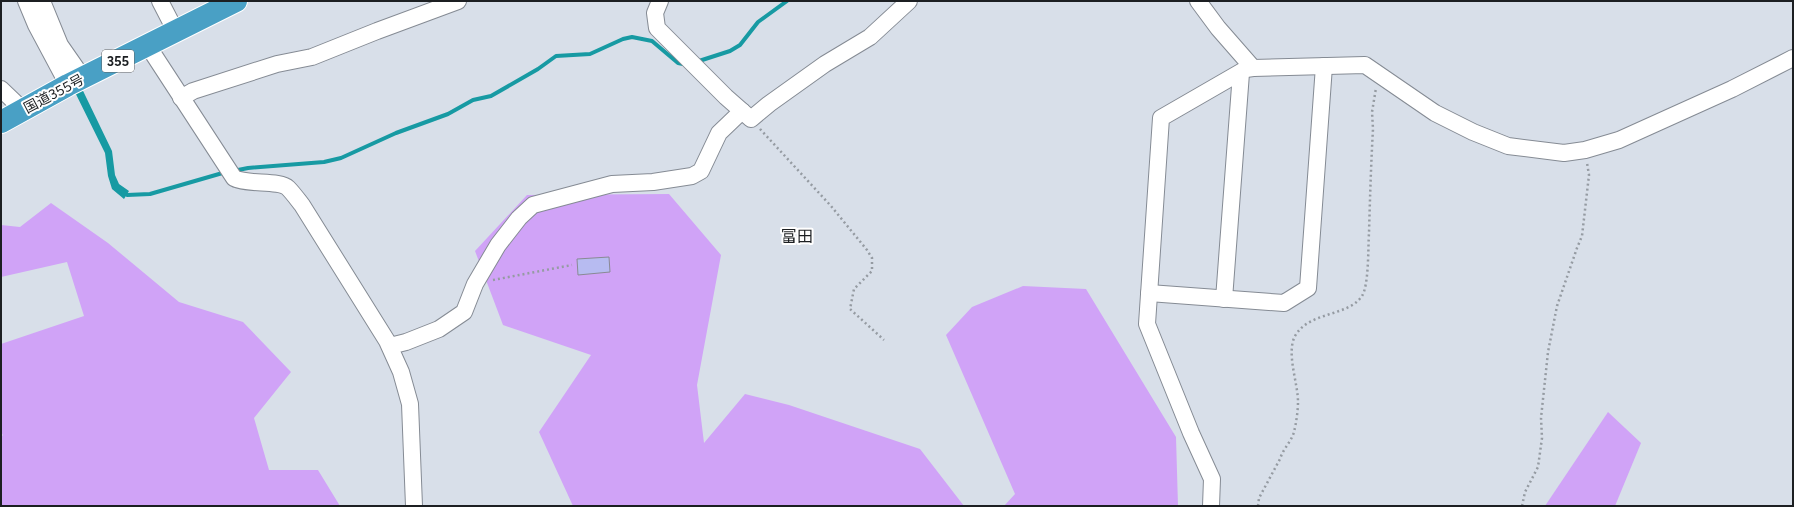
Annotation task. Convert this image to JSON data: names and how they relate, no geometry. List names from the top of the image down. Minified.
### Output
{"streets":{"highway":["355","国道355号"]},"districts":["富田"]}
